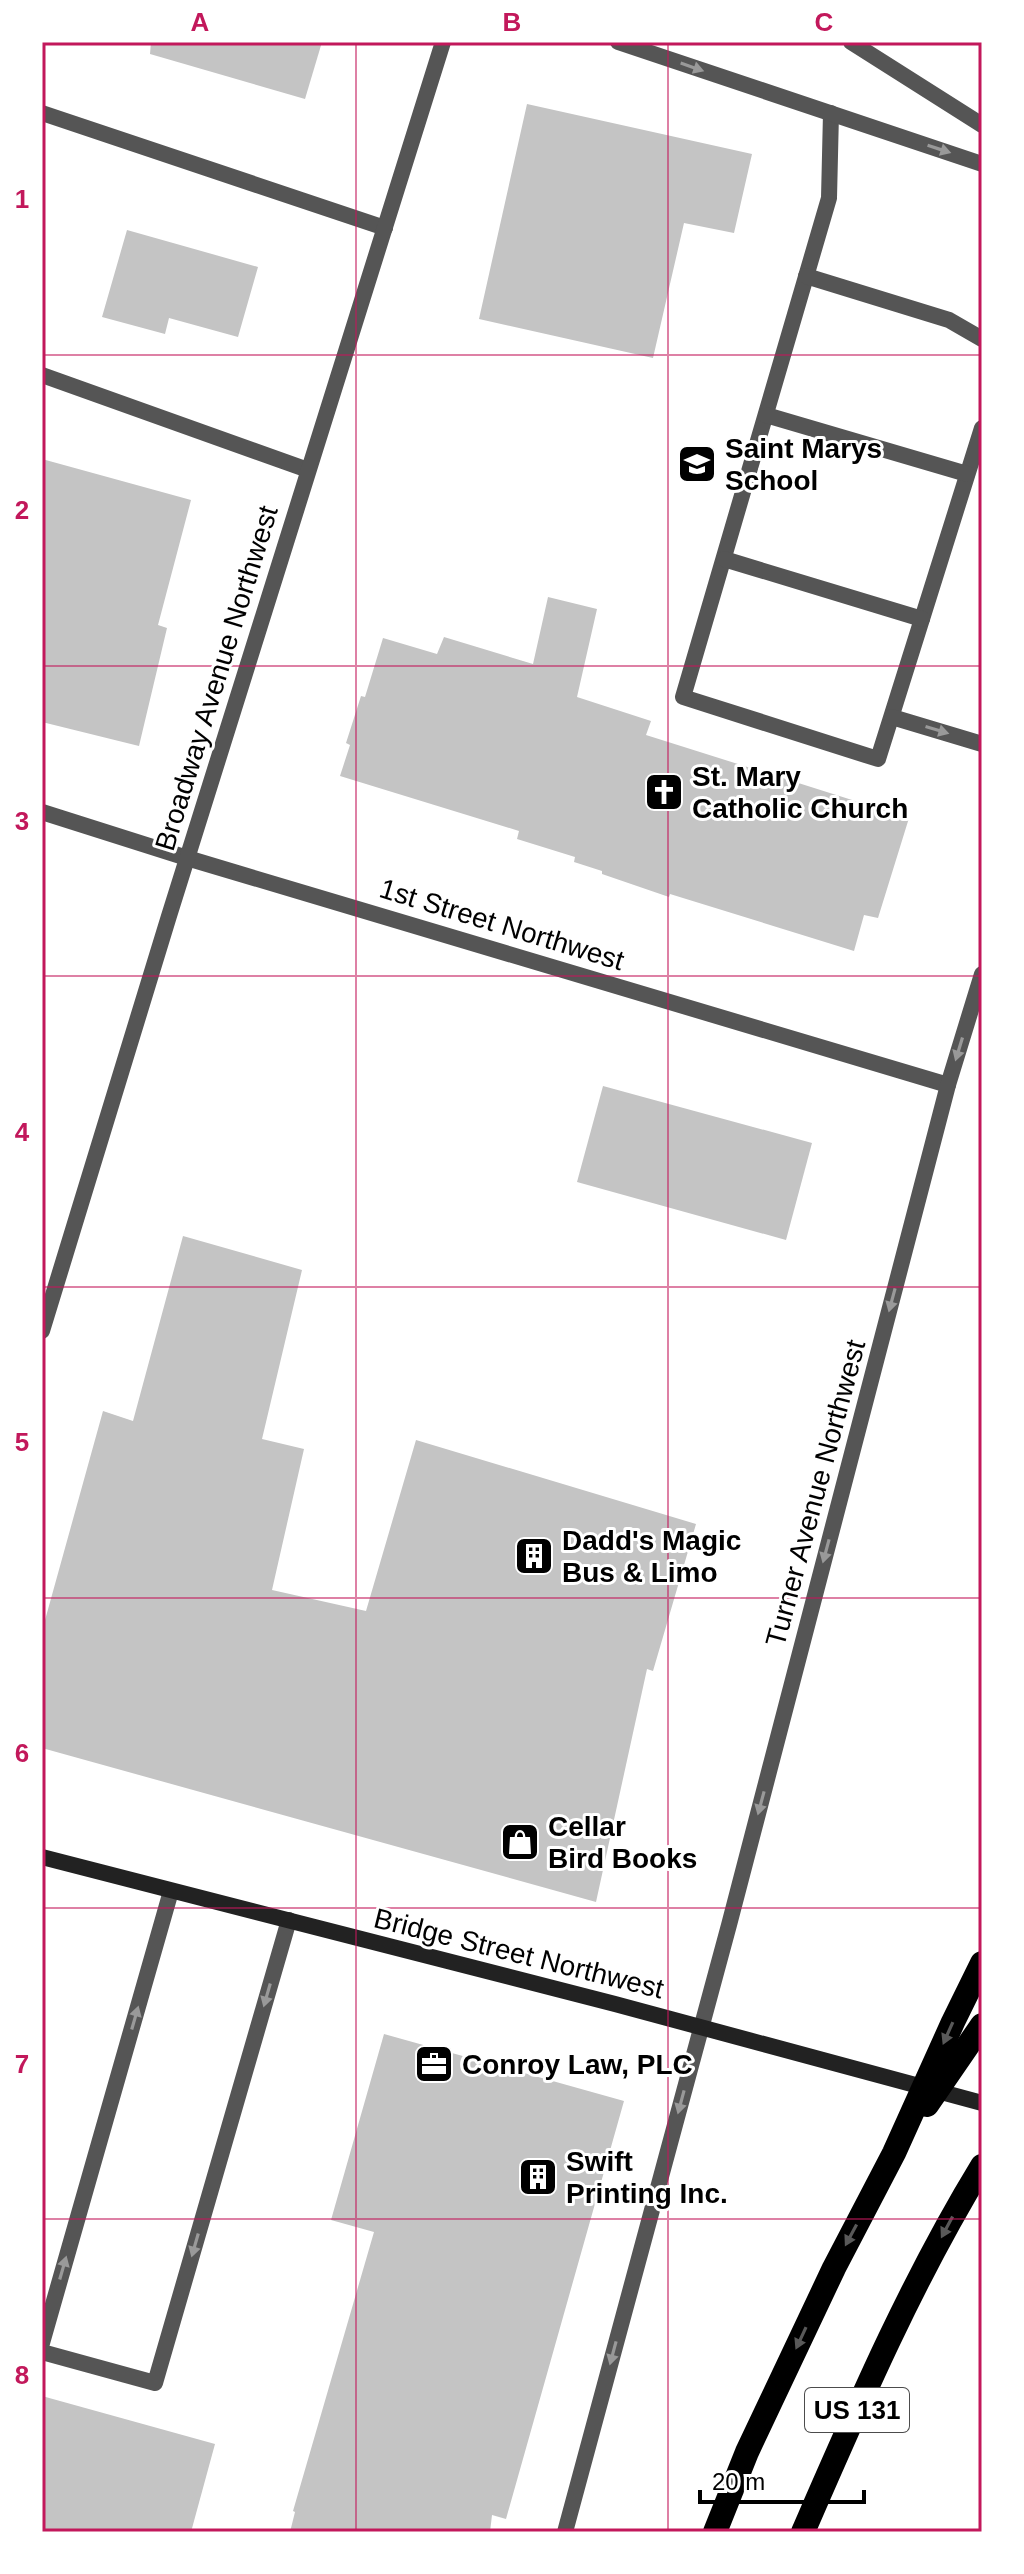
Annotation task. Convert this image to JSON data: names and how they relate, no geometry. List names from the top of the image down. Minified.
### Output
{"streets":{"highway":["US 131"],"main road":["Bridge Street Northwest"],"street":["Broadway Avenue Northwest","1st Street Northwest","Turner Avenue Northwest"]},"crossings":[["Broadway Avenue Northwest","1st Street Northwest"],["1st Street Northwest","Turner Avenue Northwest"],["Turner Avenue Northwest","Bridge Street Northwest"]],"one_way":["Turner Avenue Northwest"],"places":{"school or university":["Saint Marys School"],"church":["St. Mary Catholic Church"],"building":["Dadd's Magic Bus & Limo","Swift Printing Inc."],"shop":["Cellar Bird Books"],"office":["Conroy Law, PLC"]},"scale_bar":"20 m","grid":{"columns":["A","B","C"],"rows":["1","2","3","4","5","6","7","8"]}}
